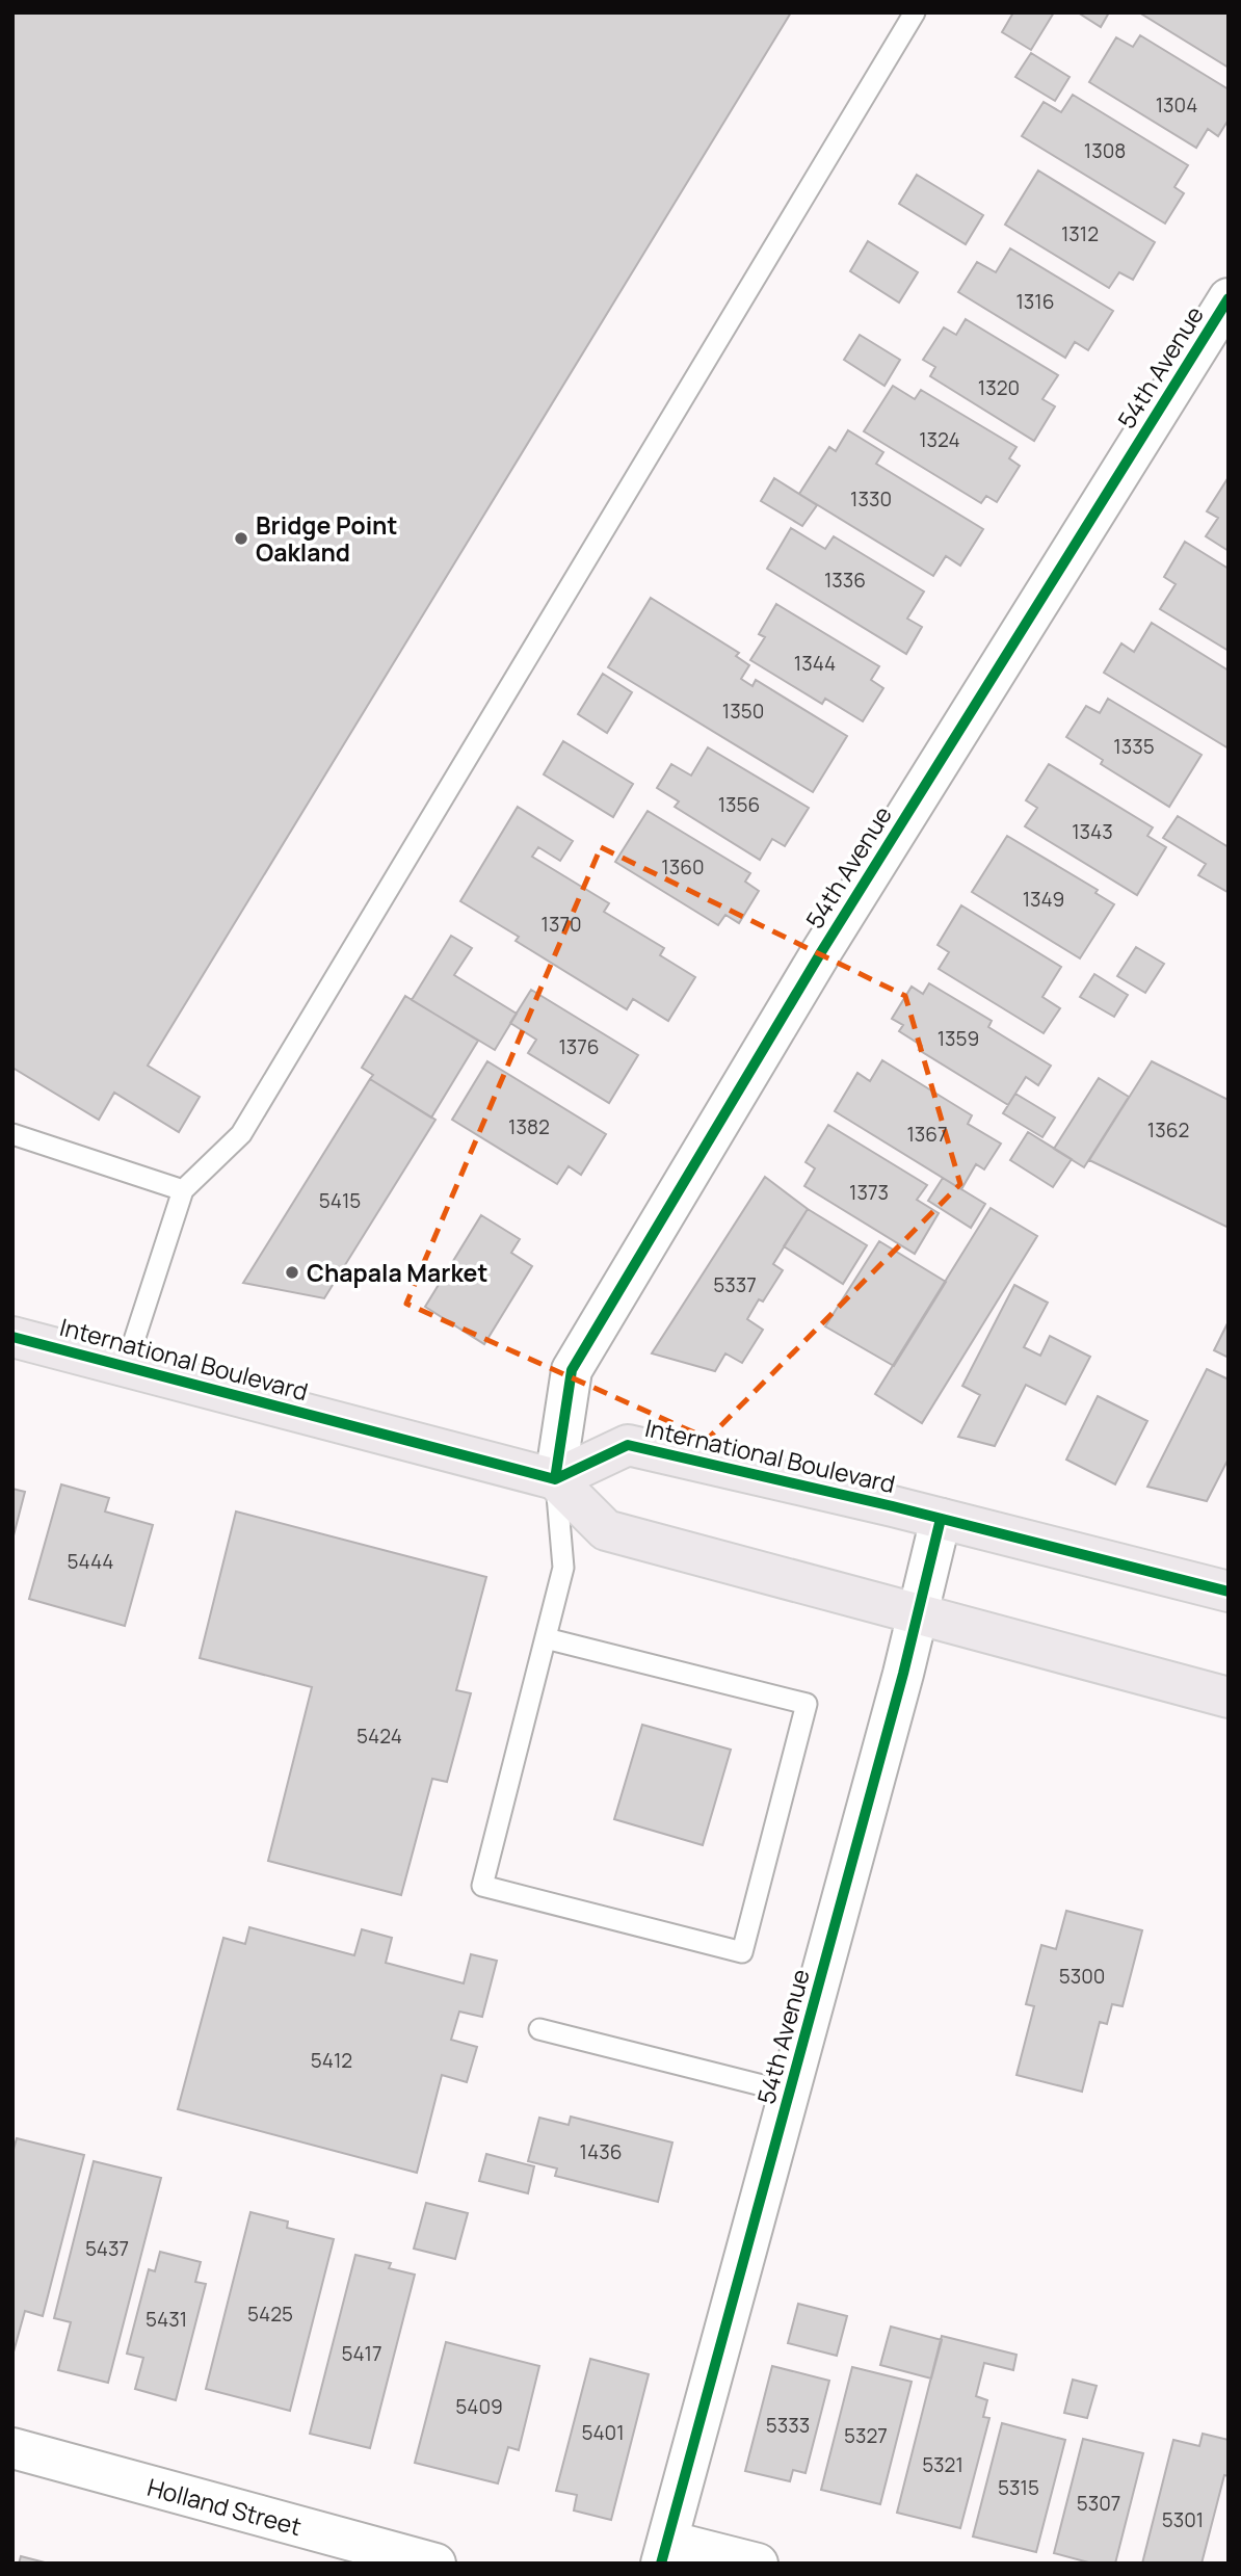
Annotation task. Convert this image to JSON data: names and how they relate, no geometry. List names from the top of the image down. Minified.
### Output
{"streets":{"main road":["International Boulevard"],"street":["54th Avenue","Holland Street"]},"crossings":[["54th Avenue","International Boulevard"]],"places":["Bridge Point Oakland","Chapala Market"],"house_numbers":["1304","1308","1312","1316","1320","1324","1330","1336","1344","1350","1335","1356","1343","1360","1349","1370","1359","1376","1382","1362","1367","1373","5415","5337","5444","5424","5300","5412","1436","5437","5425","5431","5417","5409","5333","5401","5327","5321","5315","5307","5301"]}
